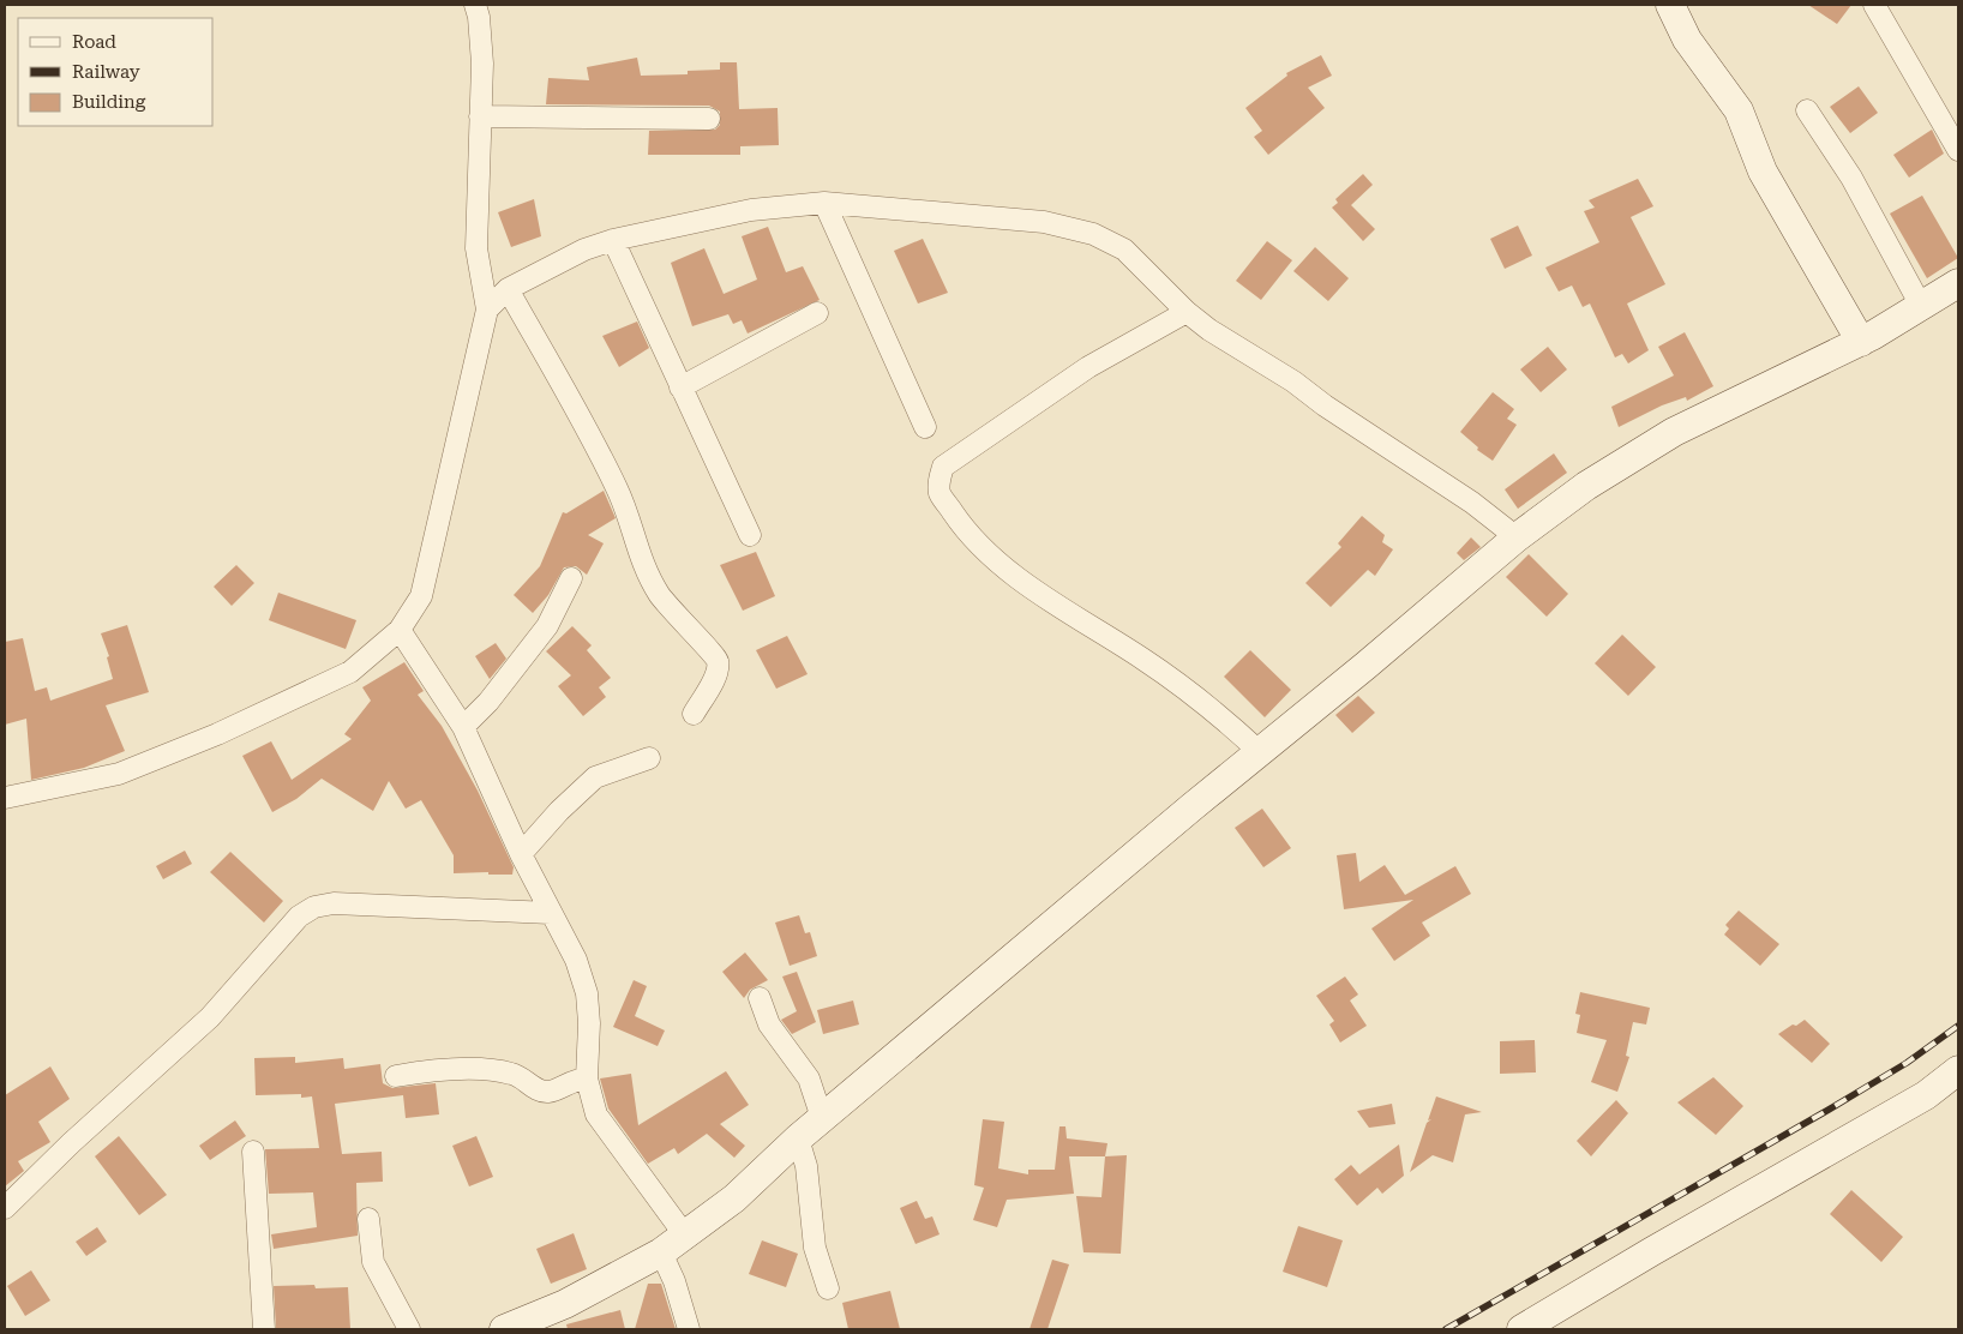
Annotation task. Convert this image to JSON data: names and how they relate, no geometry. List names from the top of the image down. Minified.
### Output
{"legend":["Road","Railway","Building"]}
